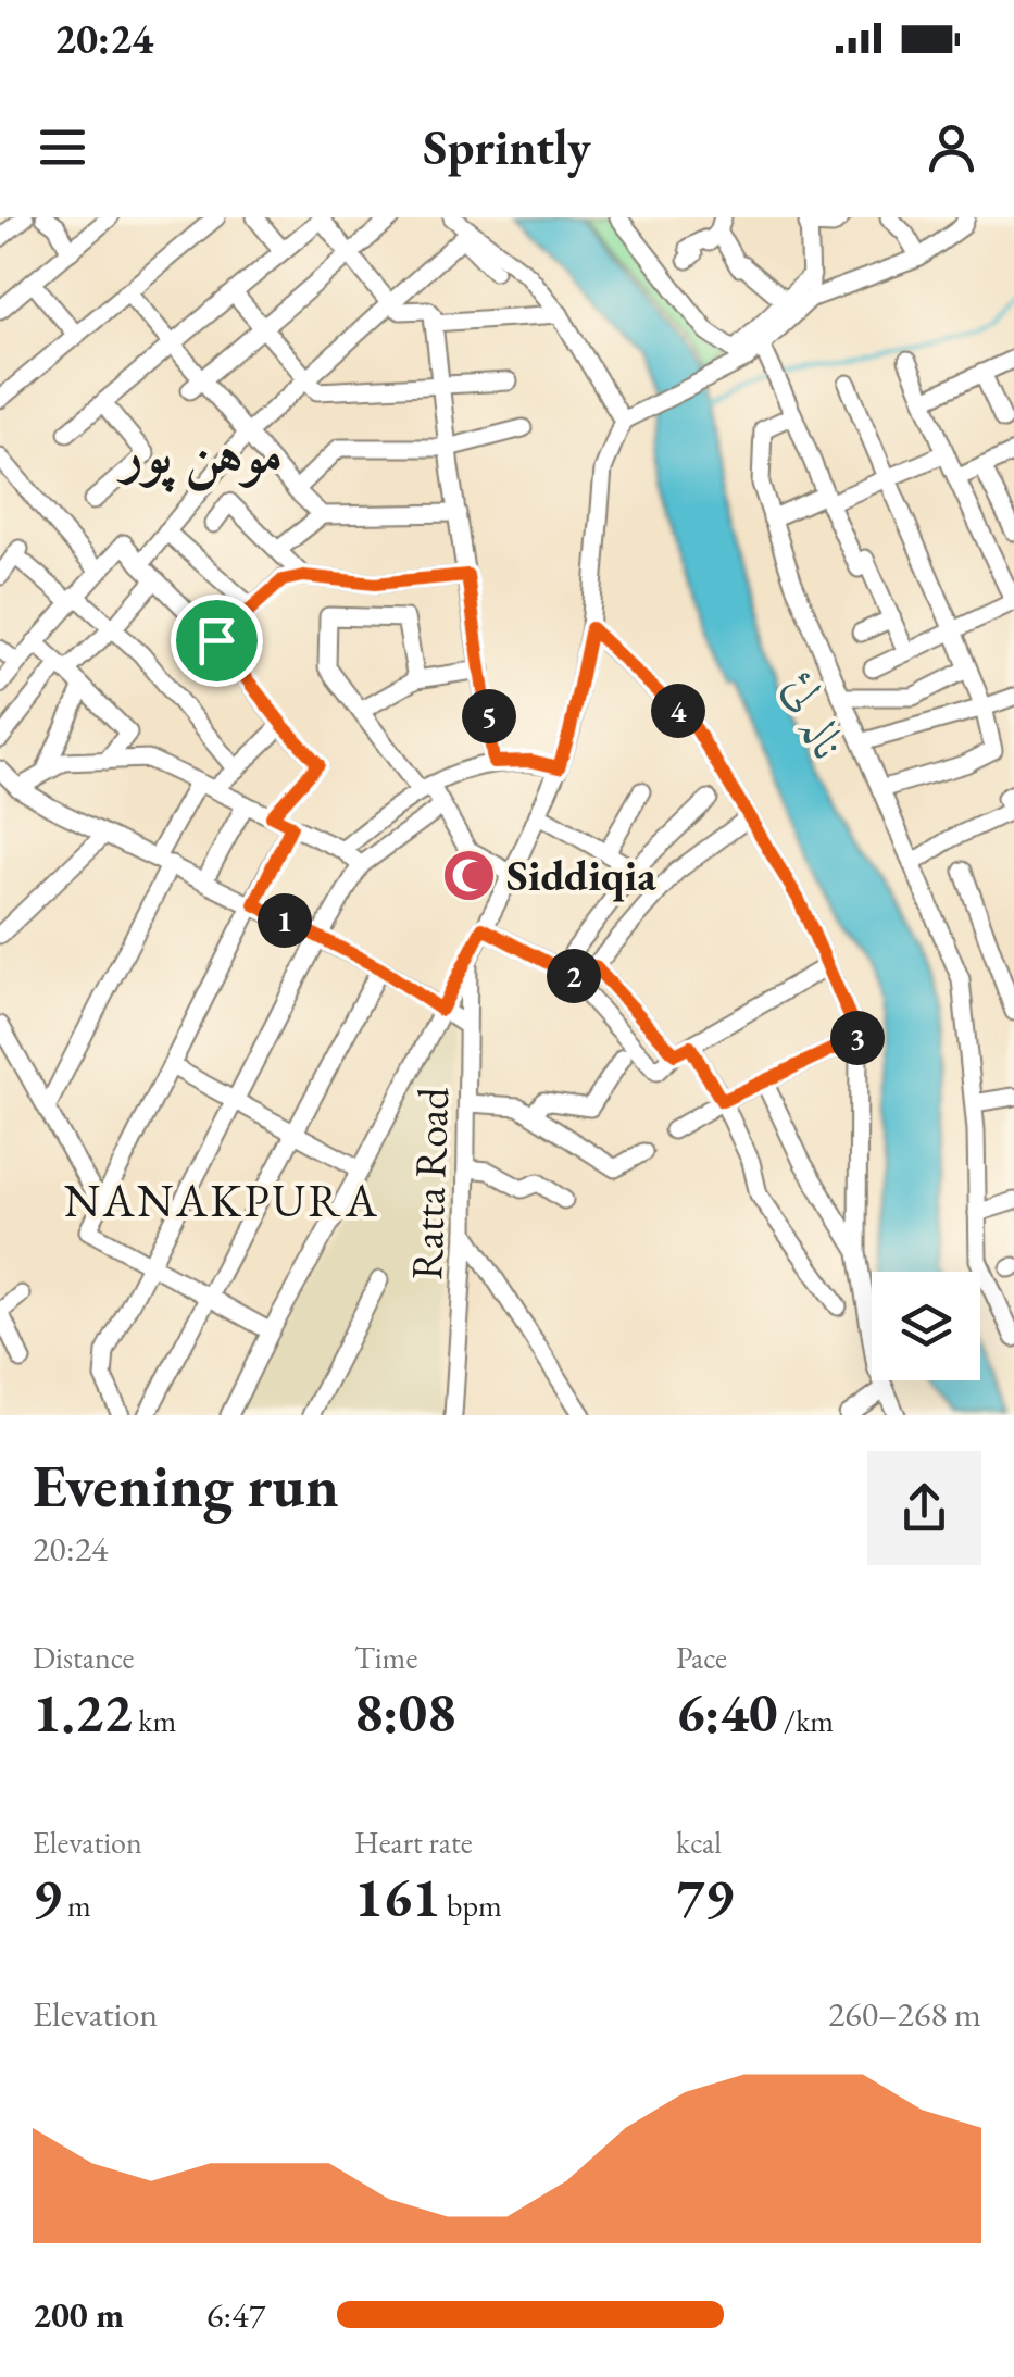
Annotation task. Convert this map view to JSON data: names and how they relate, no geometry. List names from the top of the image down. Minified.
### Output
{"streets":{"street":["Ratta Road"]},"districts":["موہن پور","NANAKPURA"],"water":["نالہ لئ"],"places":{"mosque":["Siddiqia"]},"page":{"status":"20:24","header":"Sprintly","pins":["4","5","1","2","3"],"heading":["Evening run","20:24"],"stats":[["Distance","1.22 km"],["Time","8:08"],["Pace","6:40 /km"],["Elevation","9 m"],["Heart rate","161 bpm"],["kcal","79"]],"chart":["Elevation","260–268 m"],"list":[{"name":"200 m","note":"6:47"}]}}
